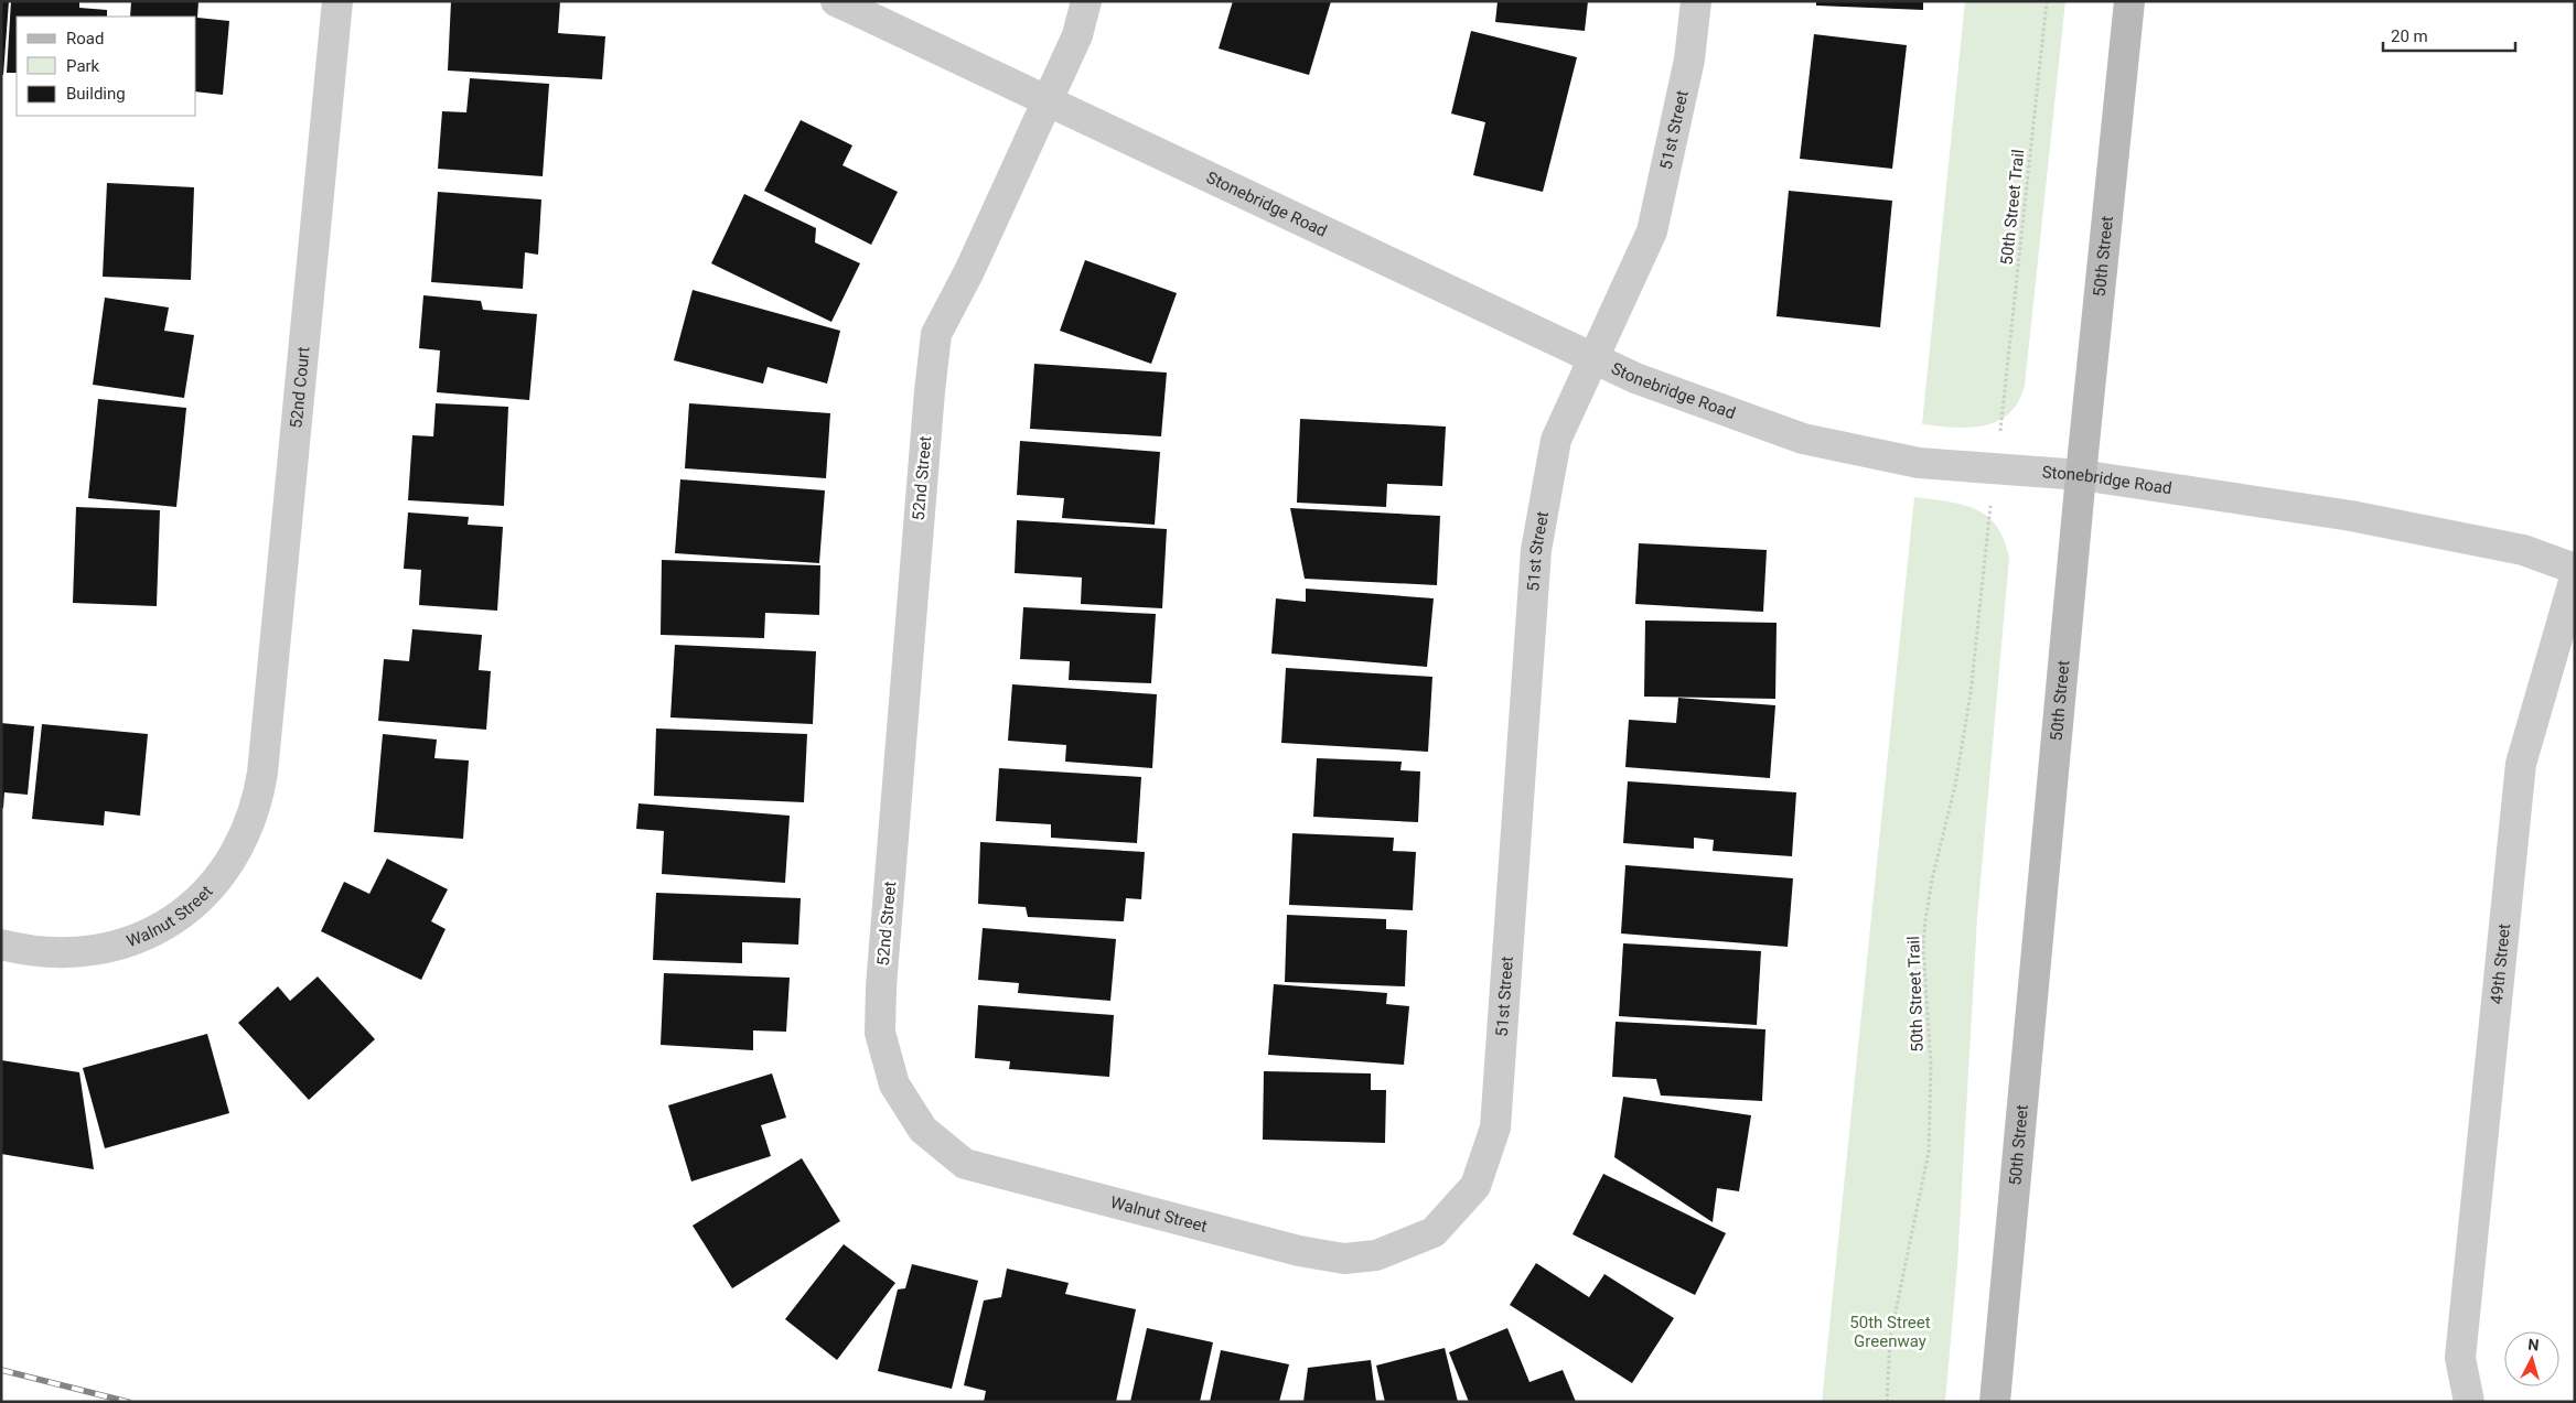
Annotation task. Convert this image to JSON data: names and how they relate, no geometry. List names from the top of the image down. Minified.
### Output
{"streets":{"main road":["50th Street"],"street":["51st Street","Stonebridge Road","52nd Court","52nd Street","Walnut Street","49th Street"],"path":["50th Street Trail"]},"crossings":[["51st Street","Stonebridge Road"],["51st Street","Walnut Street"],["Stonebridge Road","50th Street"],["Stonebridge Road","52nd Street"],["52nd Court","Walnut Street"],["52nd Street","Walnut Street"]],"parks":["50th Street Greenway"],"legend":["Road","Park","Building"],"scale_bar":"20 m","north":"top"}
